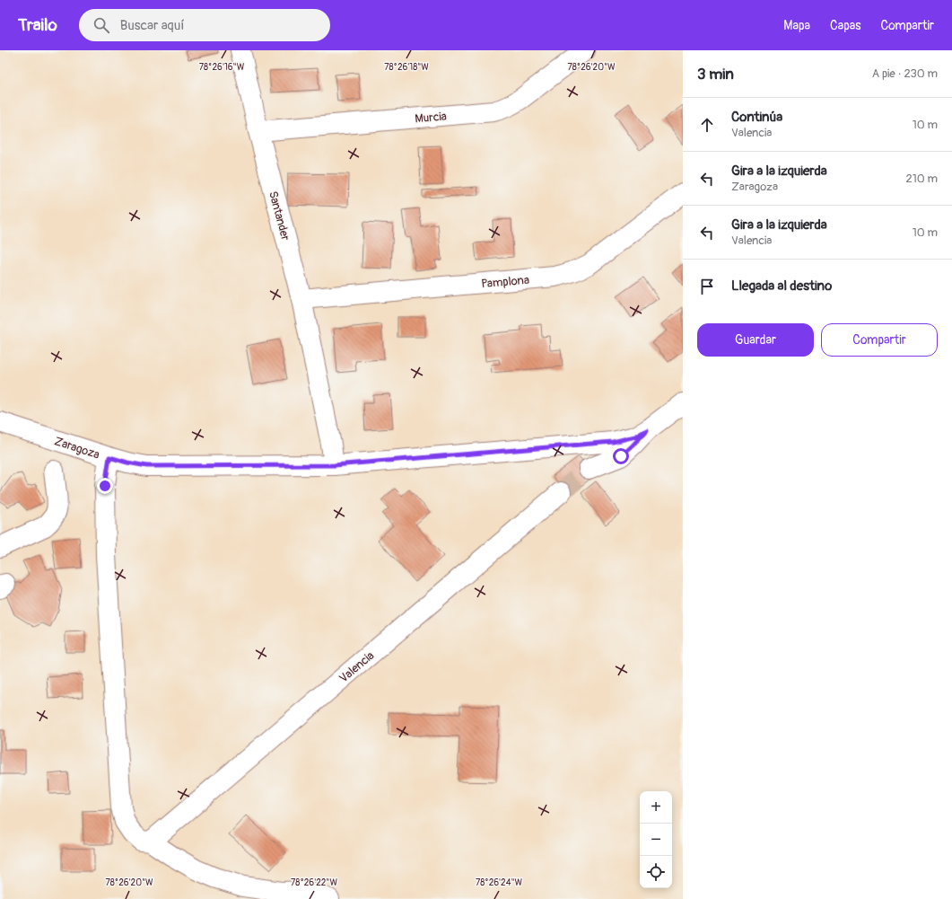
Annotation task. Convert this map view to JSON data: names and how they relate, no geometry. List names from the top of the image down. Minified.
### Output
{"streets":{"street":["Murcia","Santander","Pamplona","Zaragoza","Valencia"]},"crossings":[["Murcia","Santander"],["Santander","Pamplona"],["Santander","Zaragoza"]],"page":{"header":"Trailo","search":"Buscar aquí","nav":["Mapa","Capas","Compartir"],"heading":["3 min","A pie · 230 m"],"list":[["Continúa","Valencia","10 m"],["Gira a la izquierda","Zaragoza","210 m"],["Gira a la izquierda","Valencia","10 m"],"Llegada al destino"],"buttons":["Guardar","Compartir"],"map_buttons":["+","−"]},"coordinates":["78°26'16\"W","78°26'18\"W","78°26'20\"W","78°26'22\"W","78°26'24\"W"]}
